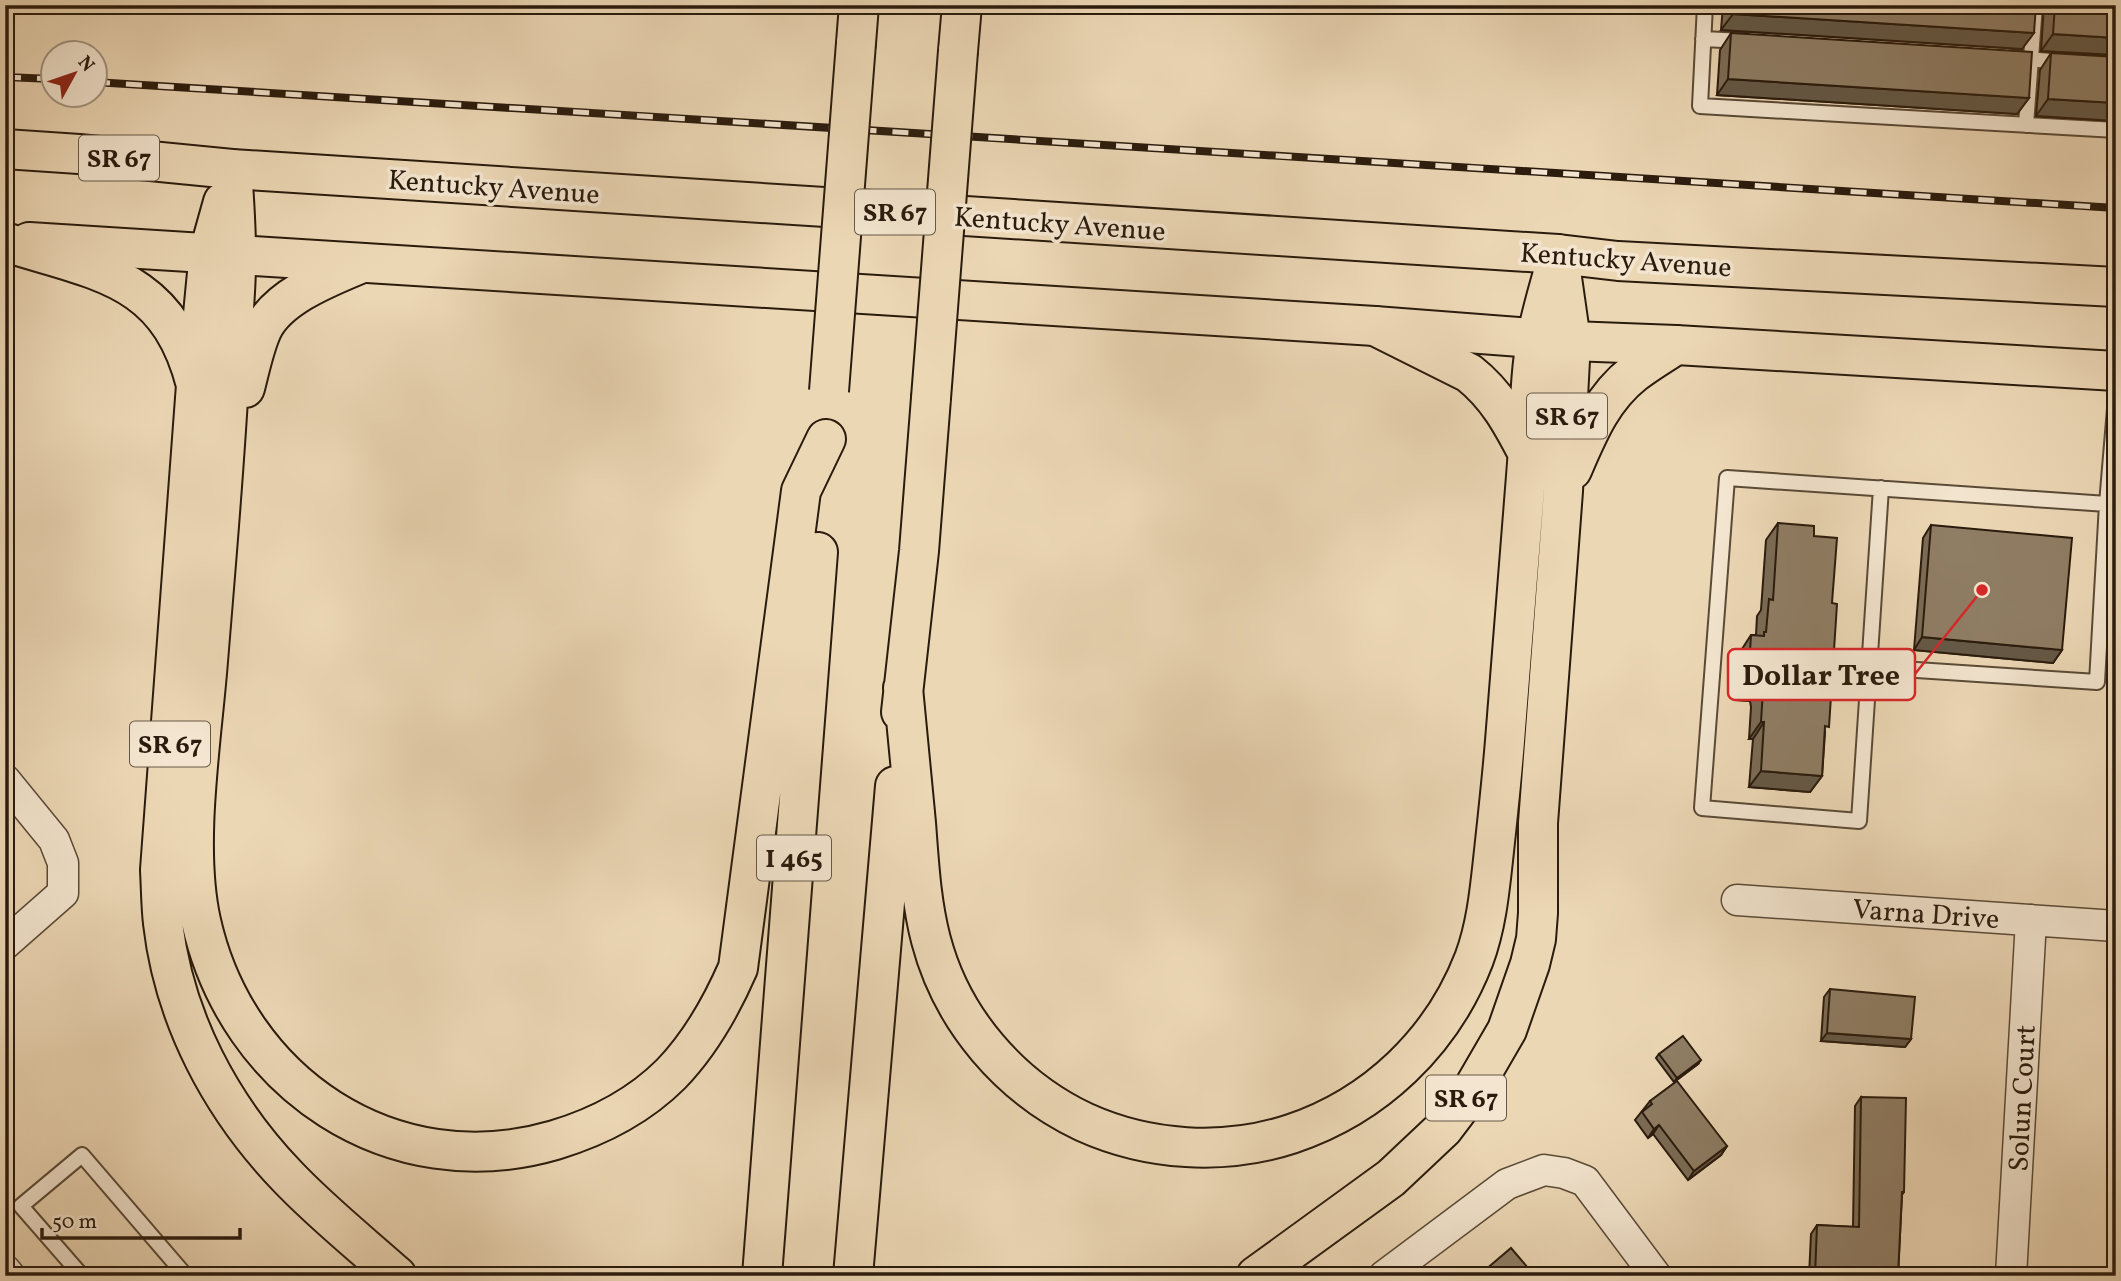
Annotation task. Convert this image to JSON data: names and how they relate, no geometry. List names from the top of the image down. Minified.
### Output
{"streets":{"main road":["SR 67","Kentucky Avenue","I 465"],"street":["Varna Drive","Solun Court"]},"crossings":[["Varna Drive","Solun Court"]],"places":["Dollar Tree"],"scale_bar":"50 m","north":"top right"}
